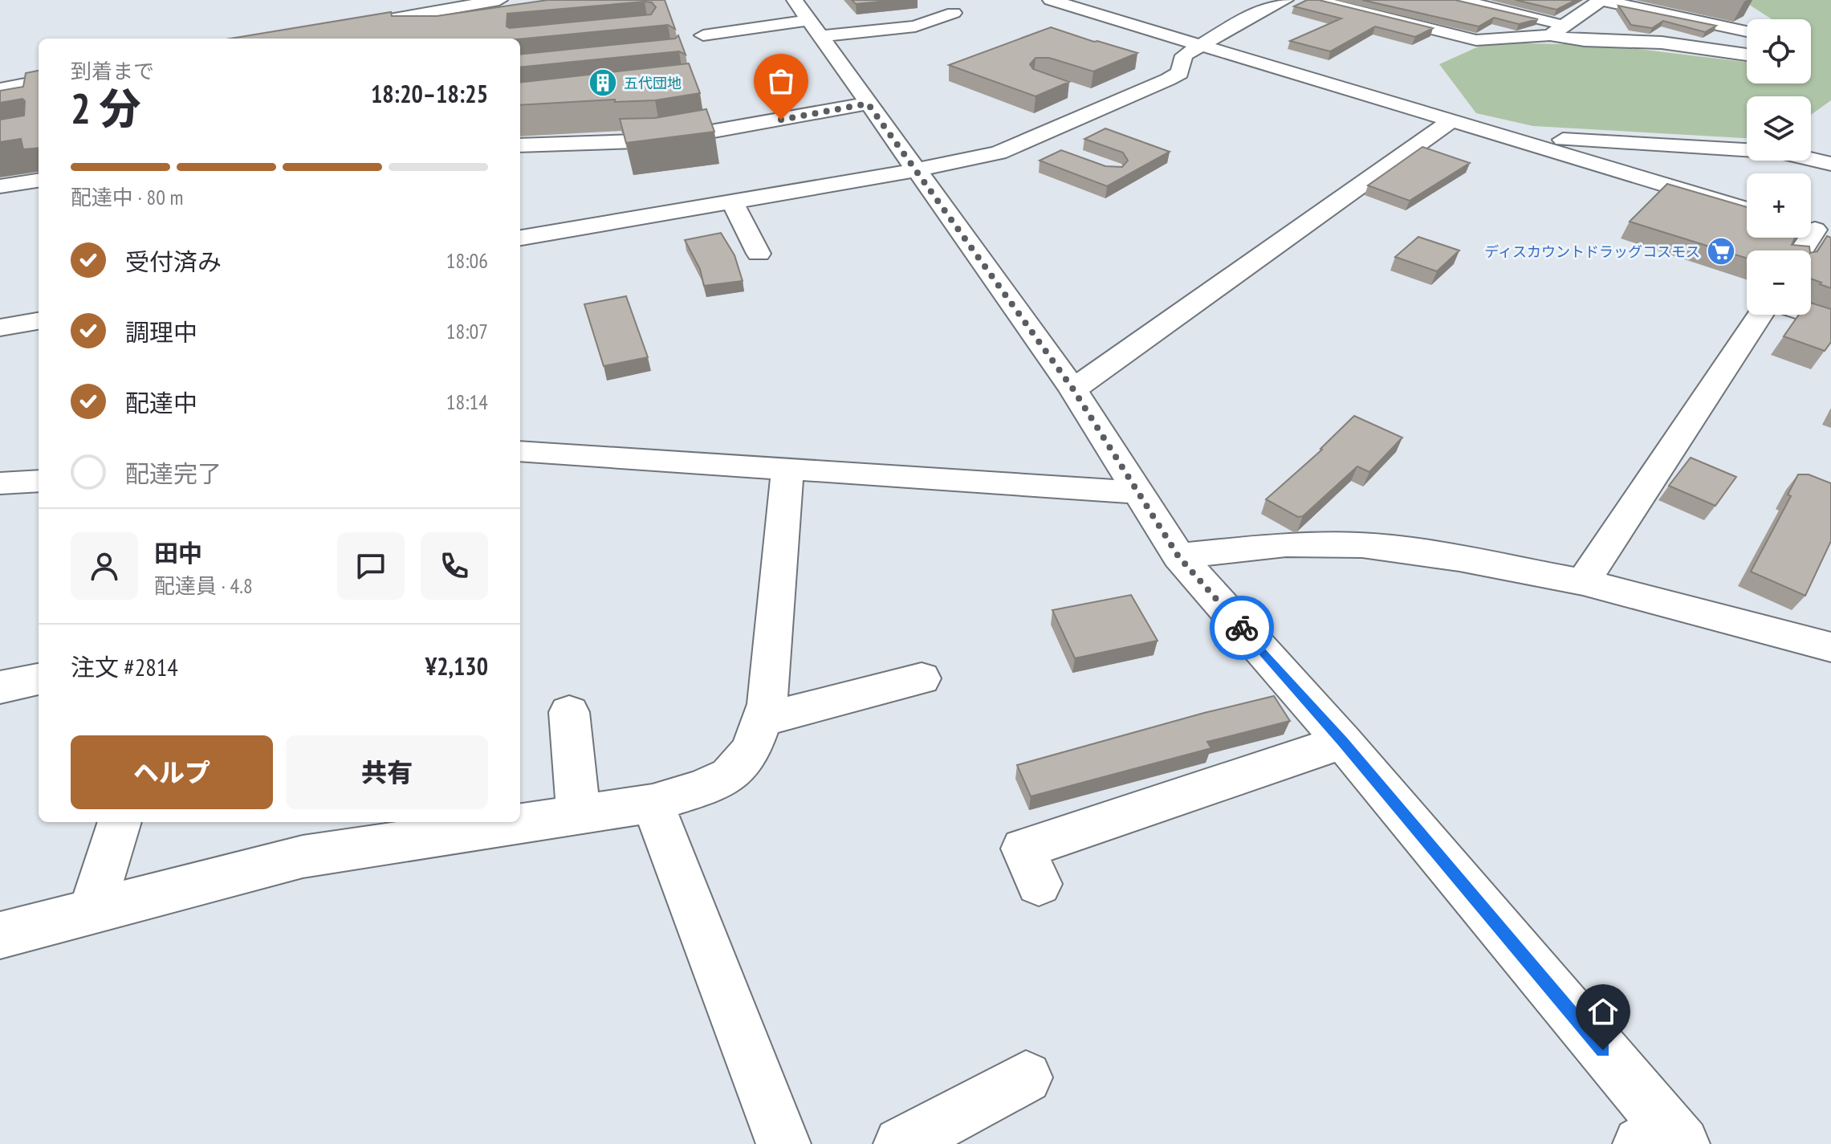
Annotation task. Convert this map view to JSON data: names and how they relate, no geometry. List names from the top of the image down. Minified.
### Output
{"places":{"building":["五代団地"],"supermarket":["ディスカウントドラッグコスモス"]},"page":{"map_buttons":["+","−"],"heading":["2 分","到着まで","18:20–18:25"],"panel":["田中","配達員 · 4.8","注文 #2814","¥2,130"],"bar":"配達中 · 80 m","list":[["受付済み","18:06"],["調理中","18:07"],["配達中","18:14"],"配達完了"],"buttons":["ヘルプ","共有"]}}
